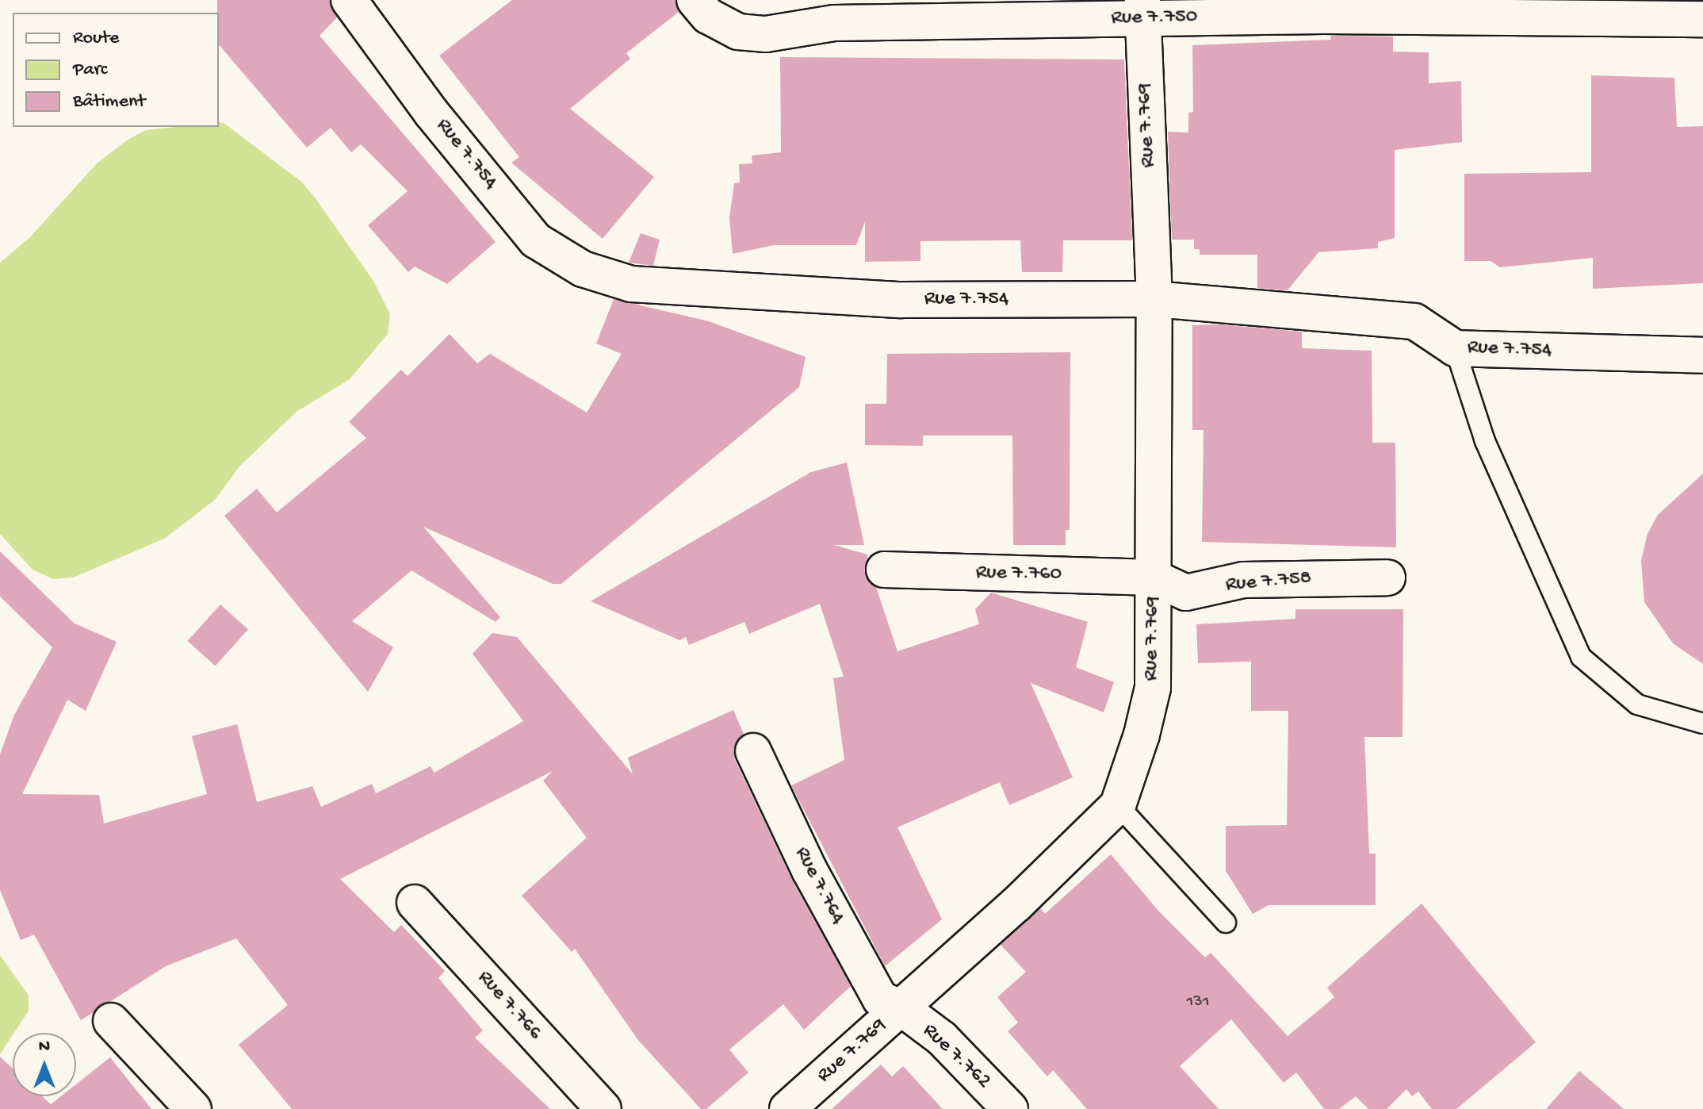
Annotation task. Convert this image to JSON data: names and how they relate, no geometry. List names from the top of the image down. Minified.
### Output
{"streets":{"street":["Rue 7.750","Rue 7.769","Rue 7.754","Rue 7.760","Rue 7.758","Rue 7.764","Rue 7.766","Rue 7.762"]},"crossings":[["Rue 7.750","Rue 7.769"],["Rue 7.769","Rue 7.754"],["Rue 7.769","Rue 7.760"],["Rue 7.769","Rue 7.758"],["Rue 7.769","Rue 7.764"],["Rue 7.769","Rue 7.762"],["Rue 7.760","Rue 7.758"],["Rue 7.764","Rue 7.762"]],"house_numbers":["131"],"legend":["Route","Parc","Bâtiment"],"north":"top"}
